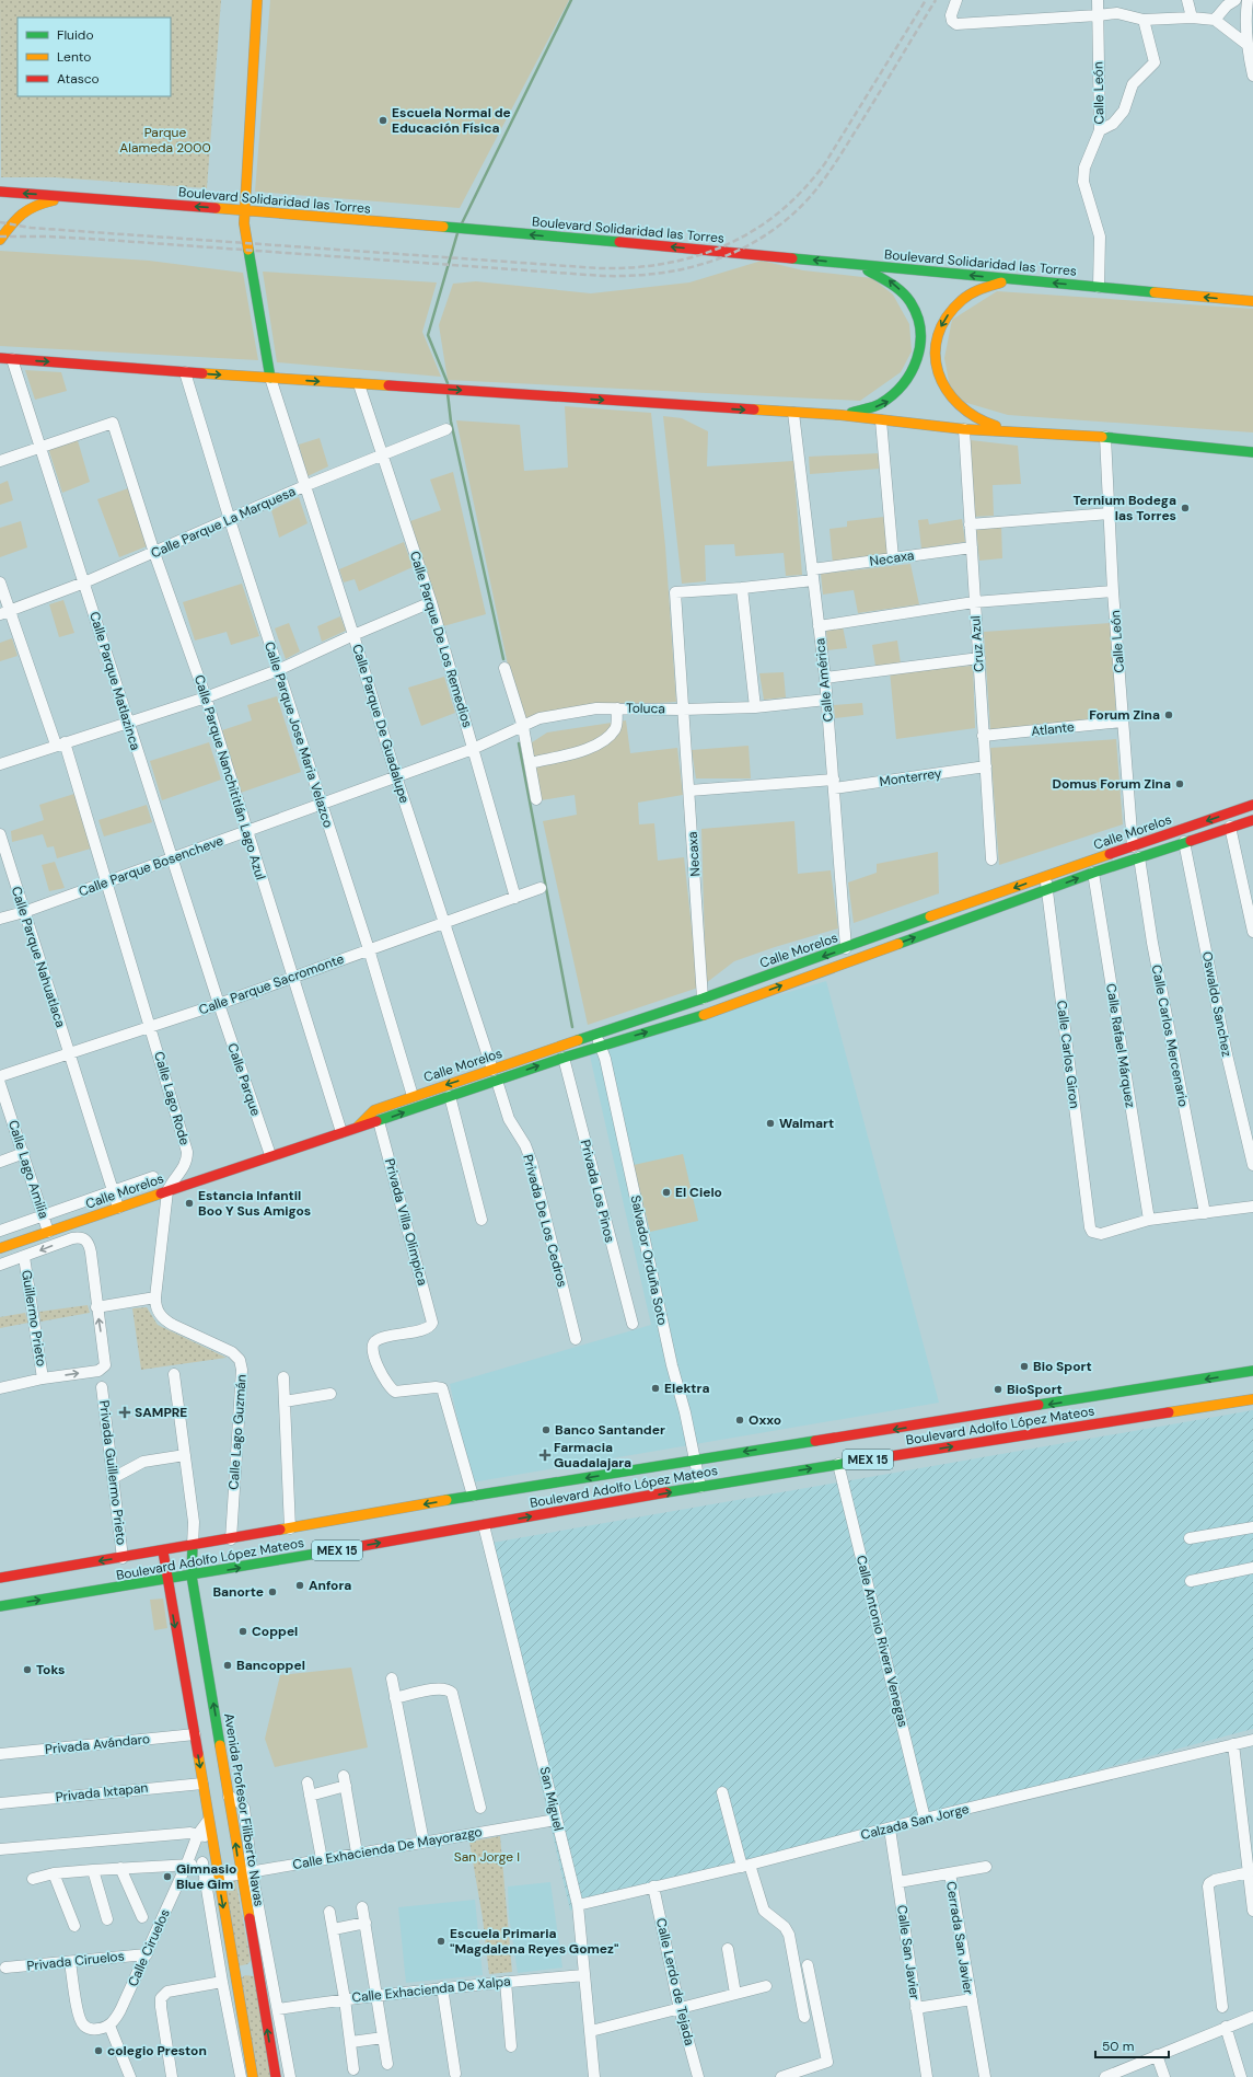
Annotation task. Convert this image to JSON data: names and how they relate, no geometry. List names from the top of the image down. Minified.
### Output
{"streets":{"main road":["Boulevard Solidaridad las Torres","Calle Morelos","Boulevard Adolfo López Mateos","MEX 15","Avenida Profesor Filiberto Navas"],"street":["Calle León","Calle Parque La Marquesa","Necaxa","Calle Parque De Los Remedios","Cruz Azul","Calle América","Calle Parque Matlazinca","Toluca","Calle Parque De Guadalupe","Atlante","Calle Parque Jose Maria Velazco","Calle Parque Nanchititlán Lago Azul","Monterrey","Calle Parque Bosencheve","Calle Parque Nahuatlaca","Calle Parque Sacromonte","Oswaldo Sanchez","Calle Carlos Mercenario","Calle Rafael Márquez","Calle Carlos Giron","Calle Parque","Calle Lago Rode","Calle Lago Amilia","Privada Los Pinos","Privada De Los Cedros","Privada Villa Olimpica","Salvador Orduña Soto","Guillermo Prieto","Calle Lago Guzmán","Privada Guillermo Prieto","Calle Antonio Rivera Venegas","Privada Avándaro","Privada Ixtapan","San Miguel","Calzada San Jorge","Calle Exhacienda De Mayorazgo","Cerrada San Javier","Calle Ciruelos","Calle San Javier","Privada Ciruelos","Calle Lerdo de Tejada","Calle Exhacienda De Xalpa"]},"crossings":[["Calle León","Boulevard Solidaridad las Torres"],["Calle León","Atlante"],["Calle León","Calle Morelos"],["Calle Parque La Marquesa","Calle Parque De Los Remedios"],["Calle Parque La Marquesa","Calle Parque Matlazinca"],["Calle Parque La Marquesa","Calle Parque De Guadalupe"],["Calle Parque La Marquesa","Calle Parque Jose Maria Velazco"],["Calle Parque La Marquesa","Calle Parque Nanchititlán Lago Azul"],["Calle Parque La Marquesa","Calle Lago Rode"],["Necaxa","Cruz Azul"],["Necaxa","Calle América"],["Necaxa","Toluca"],["Necaxa","Monterrey"],["Necaxa","Calle Morelos"],["Calle Parque De Los Remedios","Toluca"],["Calle Parque De Los Remedios","Calle Parque Bosencheve"],["Calle Parque De Los Remedios","Calle Parque Sacromonte"],["Cruz Azul","Atlante"],["Cruz Azul","Monterrey"],["Calle América","Toluca"],["Calle América","Monterrey"],["Calle América","Calle Morelos"],["Calle Parque Matlazinca","Calle Parque Nanchititlán Lago Azul"],["Calle Parque Matlazinca","Calle Parque Bosencheve"],["Calle Parque Matlazinca","Calle Parque Sacromonte"],["Calle Parque Matlazinca","Calle Parque"],["Toluca","Calle Parque Bosencheve"],["Calle Parque De Guadalupe","Calle Morelos"],["Calle Parque De Guadalupe","Calle Parque Bosencheve"],["Calle Parque De Guadalupe","Calle Parque Sacromonte"],["Calle Parque Jose Maria Velazco","Calle Morelos"],["Calle Parque Jose Maria Velazco","Calle Parque Bosencheve"],["Calle Parque Jose Maria Velazco","Calle Parque Sacromonte"],["Calle Parque Nanchititlán Lago Azul","Calle Morelos"],["Calle Parque Nanchititlán Lago Azul","Calle Parque Bosencheve"],["Calle Parque Nanchititlán Lago Azul","Calle Parque Sacromonte"],["Calle Morelos","Calle Parque Nahuatlaca"],["Calle Morelos","Oswaldo Sanchez"],["Calle Morelos","Calle Carlos Mercenario"],["Calle Morelos","Calle Rafael Márquez"],["Calle Morelos","Calle Carlos Giron"],["Calle Morelos","Calle Parque"],["Calle Morelos","Calle Lago Rode"],["Calle Morelos","Calle Lago Amilia"],["Calle Morelos","Privada Los Pinos"],["Calle Morelos","Privada De Los Cedros"],["Calle Morelos","Privada Villa Olimpica"],["Calle Morelos","Salvador Orduña Soto"],["Calle Morelos","Calle Lago Guzmán"],["Calle Parque Bosencheve","Calle Parque Nahuatlaca"],["Calle Parque Bosencheve","Calle Lago Rode"],["Calle Parque Nahuatlaca","Calle Parque Sacromonte"],["Calle Parque Sacromonte","Calle Parque"],["Calle Parque Sacromonte","Calle Lago Rode"],["Calle Rafael Márquez","Calle Carlos Giron"],["Calle Lago Rode","Calle Lago Guzmán"],["Privada Villa Olimpica","Boulevard Adolfo López Mateos"],["Salvador Orduña Soto","Boulevard Adolfo López Mateos"],["Boulevard Adolfo López Mateos","Calle Lago Guzmán"],["Boulevard Adolfo López Mateos","Privada Guillermo Prieto"],["Boulevard Adolfo López Mateos","Calle Antonio Rivera Venegas"],["Boulevard Adolfo López Mateos","San Miguel"],["Boulevard Adolfo López Mateos","Avenida Profesor Filiberto Navas"],["Calle Antonio Rivera Venegas","Calzada San Jorge"],["San Miguel","Calzada San Jorge"],["San Miguel","Calle Exhacienda De Mayorazgo"],["San Miguel","Calle Exhacienda De Xalpa"],["Avenida Profesor Filiberto Navas","Calle Exhacienda De Mayorazgo"],["Calzada San Jorge","Calle San Javier"],["Calzada San Jorge","Calle Lerdo de Tejada"],["Cerrada San Javier","Calle San Javier"],["Calle Ciruelos","Privada Ciruelos"]],"one_way":["Boulevard Solidaridad las Torres"],"parks":["Parque Alameda 2000","San Jorge I"],"places":{"other":["Escuela Normal de Educación Física","Ternium Bodega las Torres","Forum Zina","Domus Forum Zina","Walmart","El Cielo","Estancia Infantil Boo Y Sus Amigos","Bio Sport","Elektra","BioSport","Oxxo","Banco Santander","Anfora","Banorte","Coppel","Bancoppel","Toks","Gimnasio Blue Gim","Escuela Primaria \"Magdalena Reyes Gomez\"","colegio Preston"],"health":["SAMPRE","Farmacia Guadalajara"]},"legend":["Fluido","Lento","Atasco"],"scale_bar":"50 m"}
